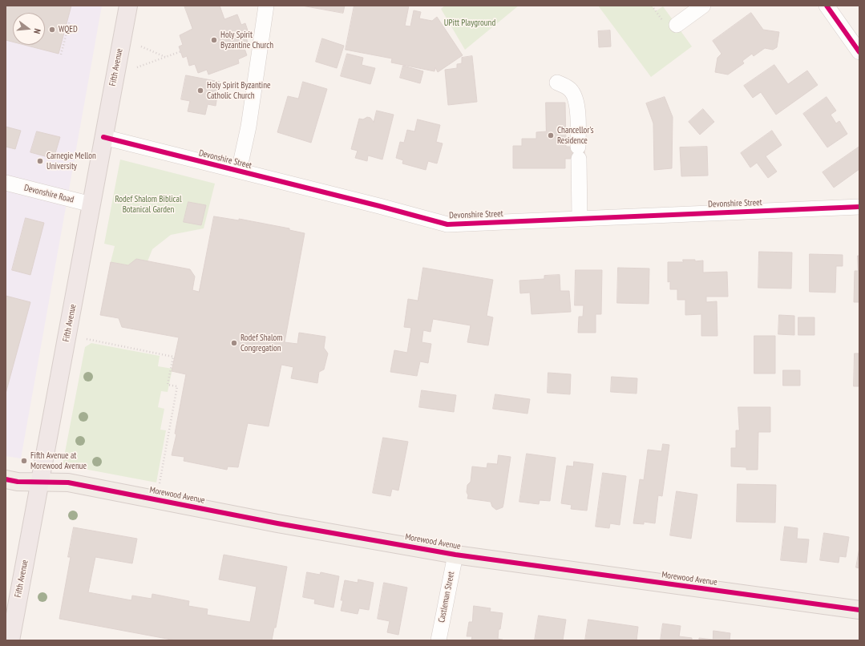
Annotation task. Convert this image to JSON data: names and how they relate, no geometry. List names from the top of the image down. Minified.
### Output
{"streets":{"highway":["Fifth Avenue"],"main road":["Morewood Avenue"],"street":["Devonshire Street","Devonshire Road","Castleman Street"]},"crossings":[["Fifth Avenue","Devonshire Street"],["Fifth Avenue","Devonshire Road"],["Fifth Avenue","Morewood Avenue"],["Morewood Avenue","Castleman Street"]],"parks":["UPitt Playground","Rodef Shalom Biblical Botanical Garden"],"places":["WQED","Holy Spirit Byzantine Church","Holy Spirit Byzantine Catholic Church","Chancellor's Residence","Carnegie Mellon University","Rodef Shalom Congregation","Fifth Avenue at Morewood Avenue"],"north":"right"}
